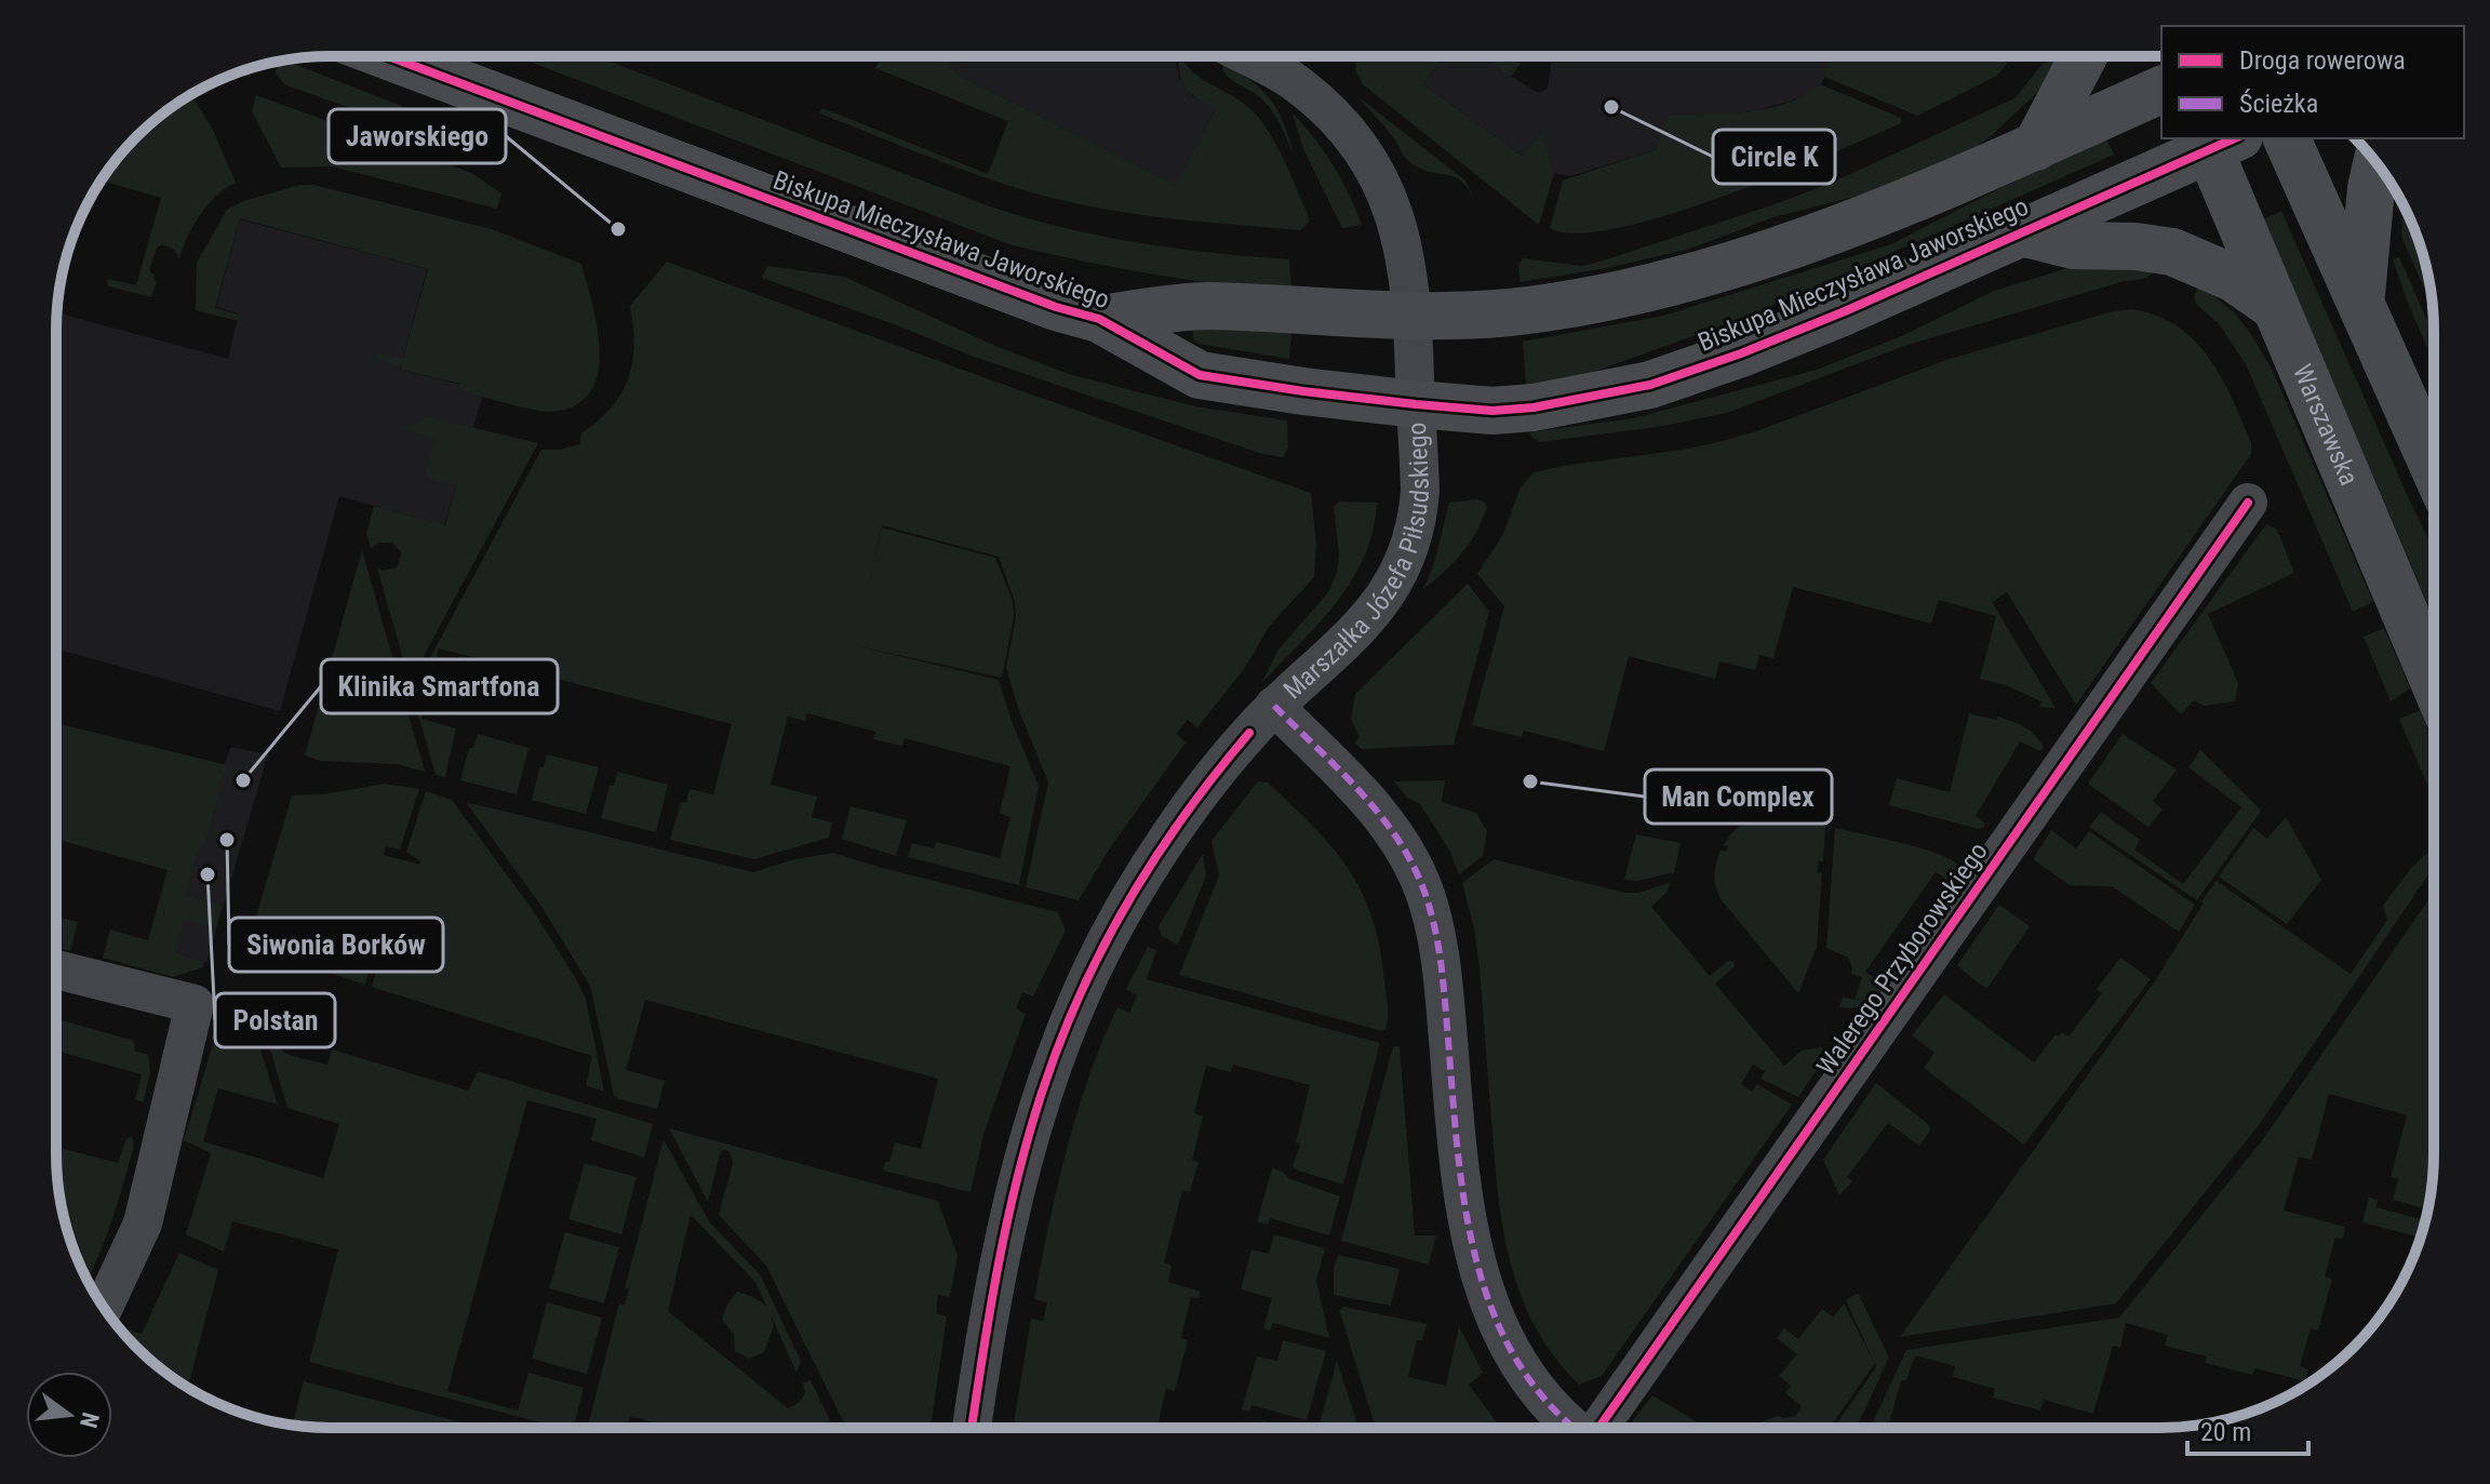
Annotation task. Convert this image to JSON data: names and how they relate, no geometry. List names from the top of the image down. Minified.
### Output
{"streets":{"street":["Biskupa Mieczysława Jaworskiego","Warszawska","Marszałka Józefa Piłsudskiego","Walerego Przyborowskiego"]},"crossings":[["Biskupa Mieczysława Jaworskiego","Warszawska"],["Biskupa Mieczysława Jaworskiego","Marszałka Józefa Piłsudskiego"]],"places":["Circle K","Jaworskiego","Klinika Smartfona","Man Complex","Siwonia Borków","Polstan"],"legend":["Droga rowerowa","Ścieżka"],"scale_bar":"20 m","north":"right"}
